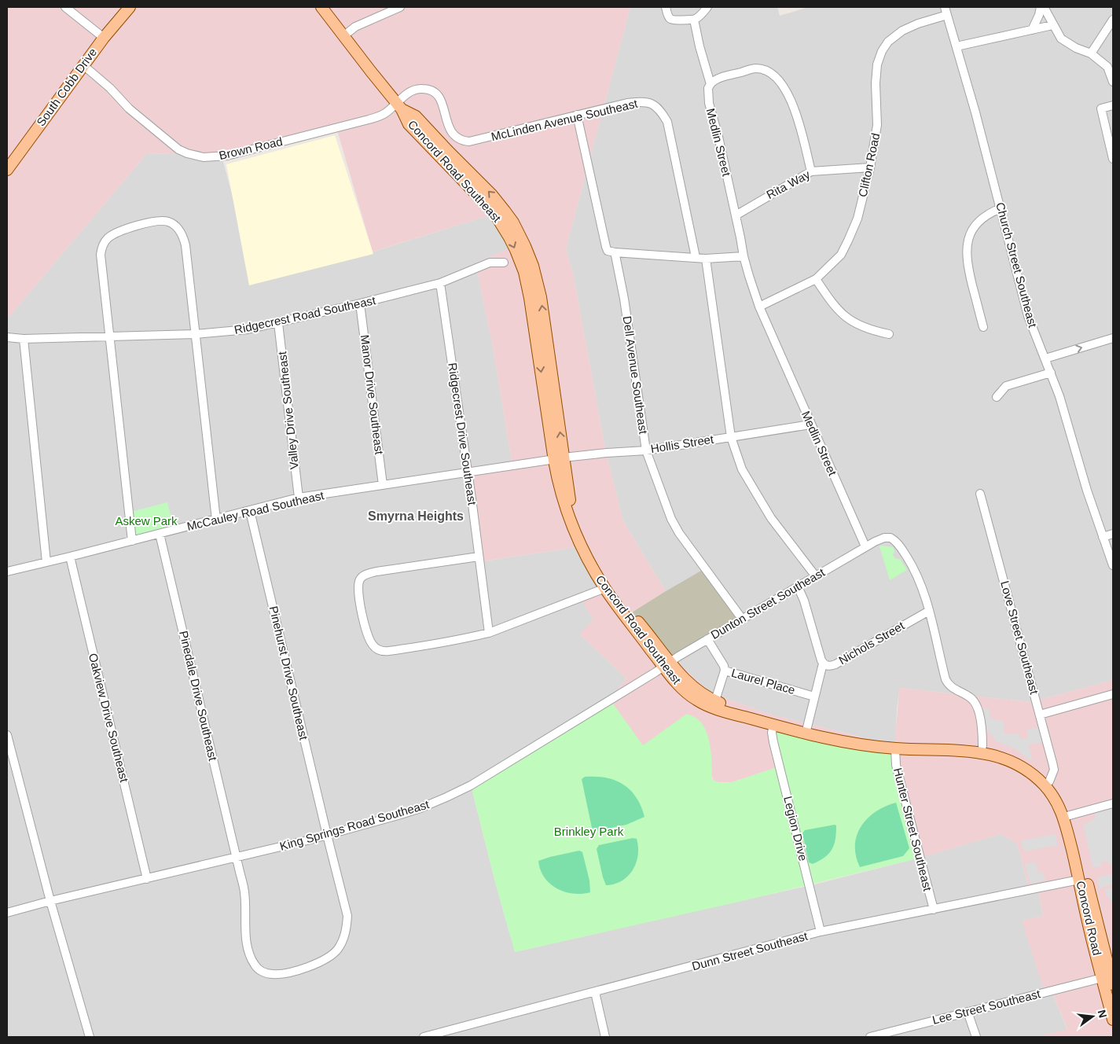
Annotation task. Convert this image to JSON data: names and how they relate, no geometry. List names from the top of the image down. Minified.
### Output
{"streets":{"main road":["South Cobb Drive","Concord Road Southeast","Concord Road"],"street":["McLinden Avenue Southeast","Medlin Street","Brown Road","Clifton Road","Rita Way","Church Street Southeast","Ridgecrest Road Southeast","Dell Avenue Southeast","Manor Drive Southeast","Valley Drive Southeast","Ridgecrest Drive Southeast","Hollis Street","McCauley Road Southeast","Dunton Street Southeast","Love Street Southeast","Nichols Street","Pinehurst Drive Southeast","Laurel Place","Pinedale Drive Southeast","Oakview Drive Southeast","King Springs Road Southeast","Legion Drive","Hunter Street Southeast","Dunn Street Southeast","Lee Street Southeast"]},"crossings":[["South Cobb Drive","Brown Road"],["McLinden Avenue Southeast","Brown Road"],["McLinden Avenue Southeast","Concord Road Southeast"],["McLinden Avenue Southeast","Dell Avenue Southeast"],["Medlin Street","Clifton Road"],["Medlin Street","Rita Way"],["Medlin Street","Hollis Street"],["Medlin Street","Dunton Street Southeast"],["Brown Road","Concord Road Southeast"],["Clifton Road","Rita Way"],["Clifton Road","Church Street Southeast"],["Concord Road Southeast","Hollis Street"],["Concord Road Southeast","McCauley Road Southeast"],["Concord Road Southeast","Dunton Street Southeast"],["Concord Road Southeast","Love Street Southeast"],["Concord Road Southeast","King Springs Road Southeast"],["Concord Road Southeast","Legion Drive"],["Concord Road Southeast","Hunter Street Southeast"],["Concord Road Southeast","Concord Road"],["Ridgecrest Road Southeast","Manor Drive Southeast"],["Ridgecrest Road Southeast","Valley Drive Southeast"],["Ridgecrest Road Southeast","Ridgecrest Drive Southeast"],["Dell Avenue Southeast","Hollis Street"],["Dell Avenue Southeast","Dunton Street Southeast"],["Manor Drive Southeast","McCauley Road Southeast"],["Valley Drive Southeast","McCauley Road Southeast"],["Ridgecrest Drive Southeast","McCauley Road Southeast"],["Hollis Street","McCauley Road Southeast"],["McCauley Road Southeast","Pinehurst Drive Southeast"],["McCauley Road Southeast","Pinedale Drive Southeast"],["McCauley Road Southeast","Oakview Drive Southeast"],["Dunton Street Southeast","Nichols Street"],["Dunton Street Southeast","Laurel Place"],["Dunton Street Southeast","King Springs Road Southeast"],["Pinehurst Drive Southeast","Pinedale Drive Southeast"],["Pinehurst Drive Southeast","King Springs Road Southeast"],["Pinedale Drive Southeast","King Springs Road Southeast"],["Oakview Drive Southeast","King Springs Road Southeast"],["Legion Drive","Dunn Street Southeast"],["Hunter Street Southeast","Dunn Street Southeast"],["Concord Road","Dunn Street Southeast"],["Concord Road","Lee Street Southeast"]],"districts":["Smyrna Heights"],"parks":["Askew Park","Brinkley Park"],"north":"right"}
